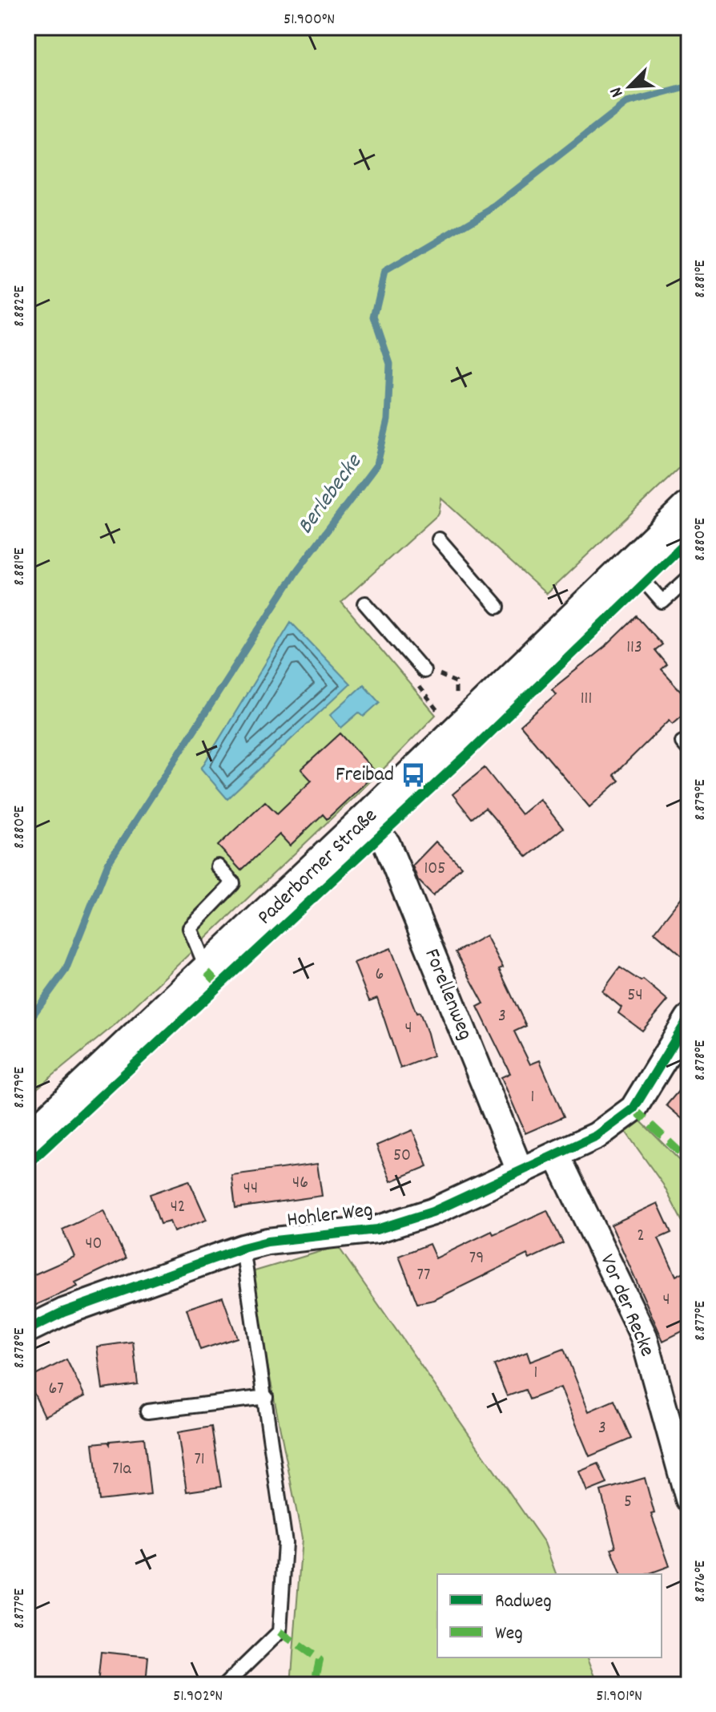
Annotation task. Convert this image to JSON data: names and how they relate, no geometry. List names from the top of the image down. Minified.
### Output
{"streets":{"main road":["Paderborner Straße"],"street":["Forellenweg","Hohler Weg","Vor der Recke"]},"crossings":[["Paderborner Straße","Forellenweg"],["Forellenweg","Hohler Weg"],["Hohler Weg","Vor der Recke"]],"water":["Berlebecke"],"places":{"bus stop":["Freibad"]},"house_numbers":["113","111","105","6","54","3","4","1","50","46","44","42","2","40","79","77","4","1","67","3","71","71a","5"],"legend":["Radweg","Weg"],"north":"bottom left","coordinates":["51.900°N","8.881°E","8.882°E","8.880°E","8.879°E","8.878°E","8.877°E","8.876°E","51.902°N","51.901°N"]}
